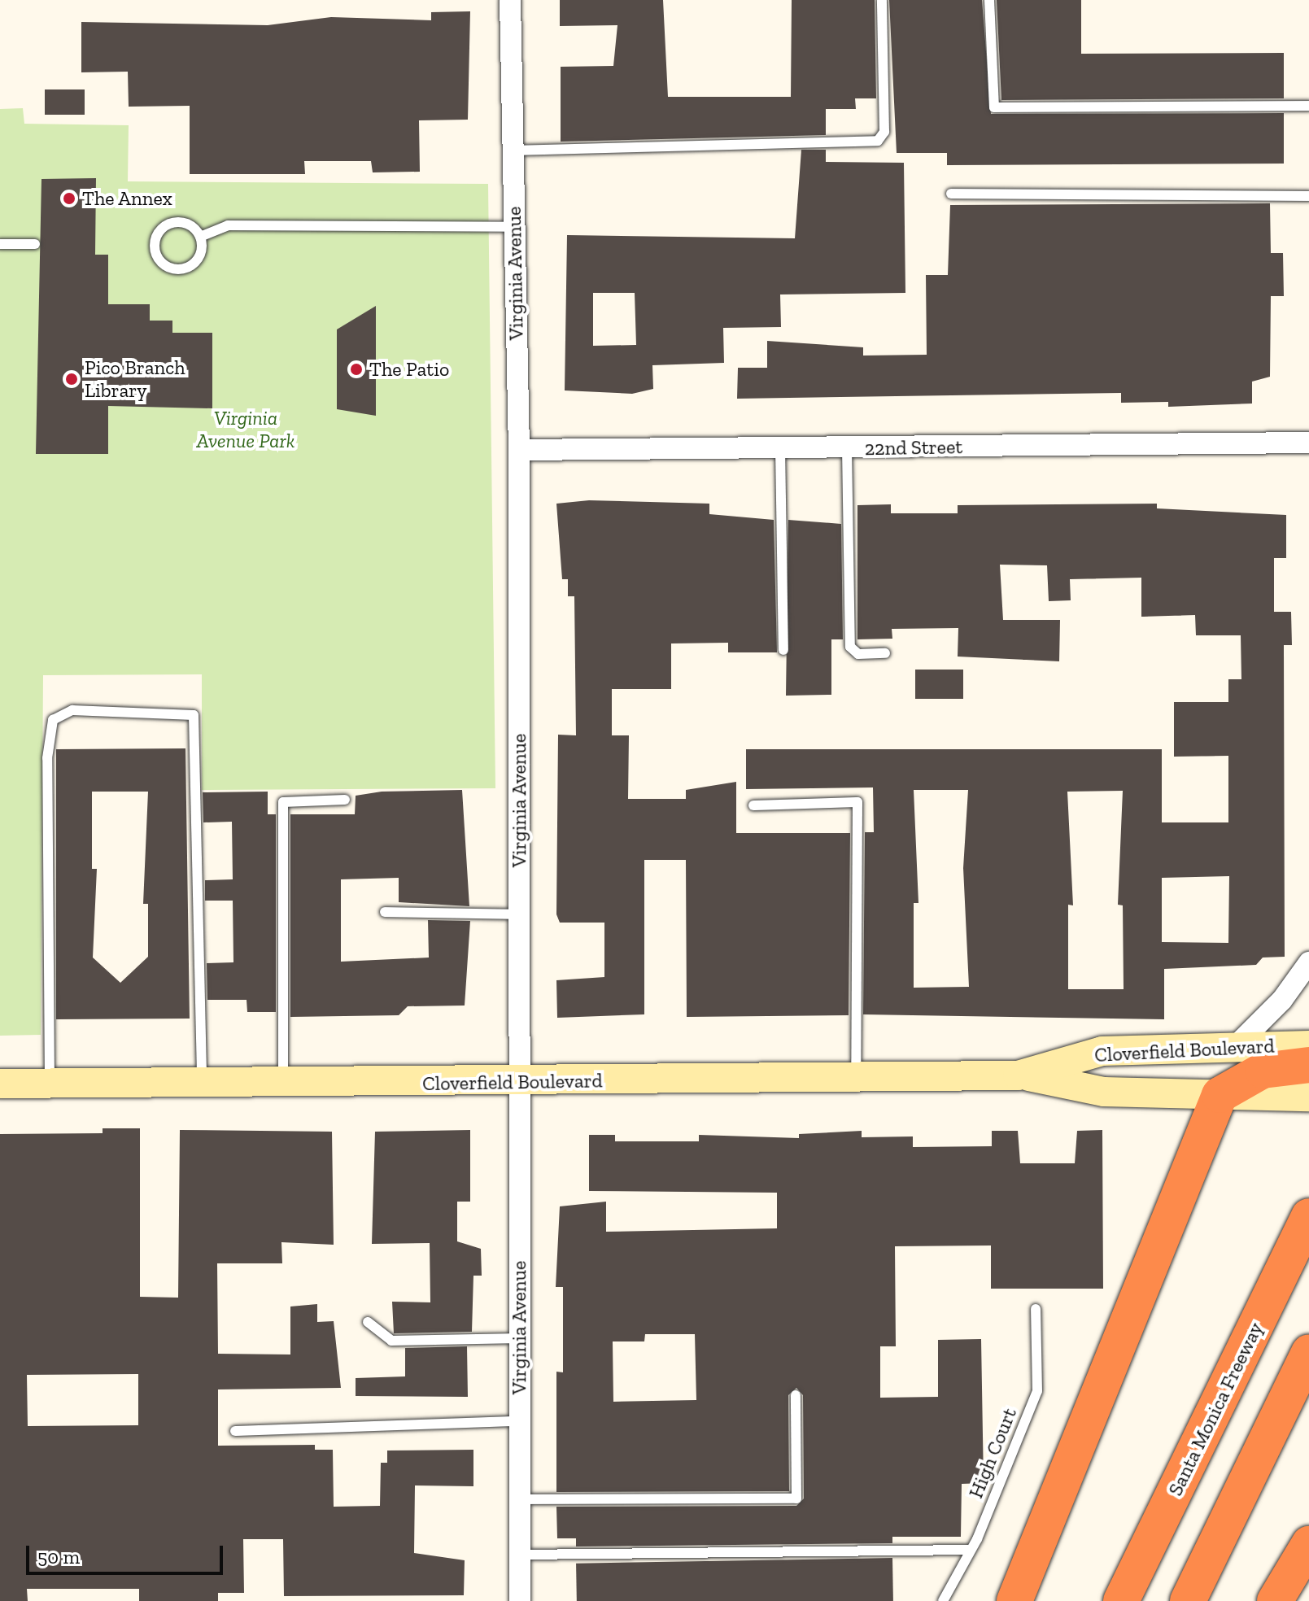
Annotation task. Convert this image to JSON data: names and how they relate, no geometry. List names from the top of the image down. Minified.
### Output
{"streets":{"highway":["Santa Monica Freeway"],"main road":["Cloverfield Boulevard"],"street":["Virginia Avenue","22nd Street"],"lane":["High Court"]},"crossings":[["Virginia Avenue","22nd Street"],["Virginia Avenue","Cloverfield Boulevard"]],"parks":["Virginia Avenue Park"],"places":["The Annex","The Patio","Pico Branch Library"],"scale_bar":"50 m"}
